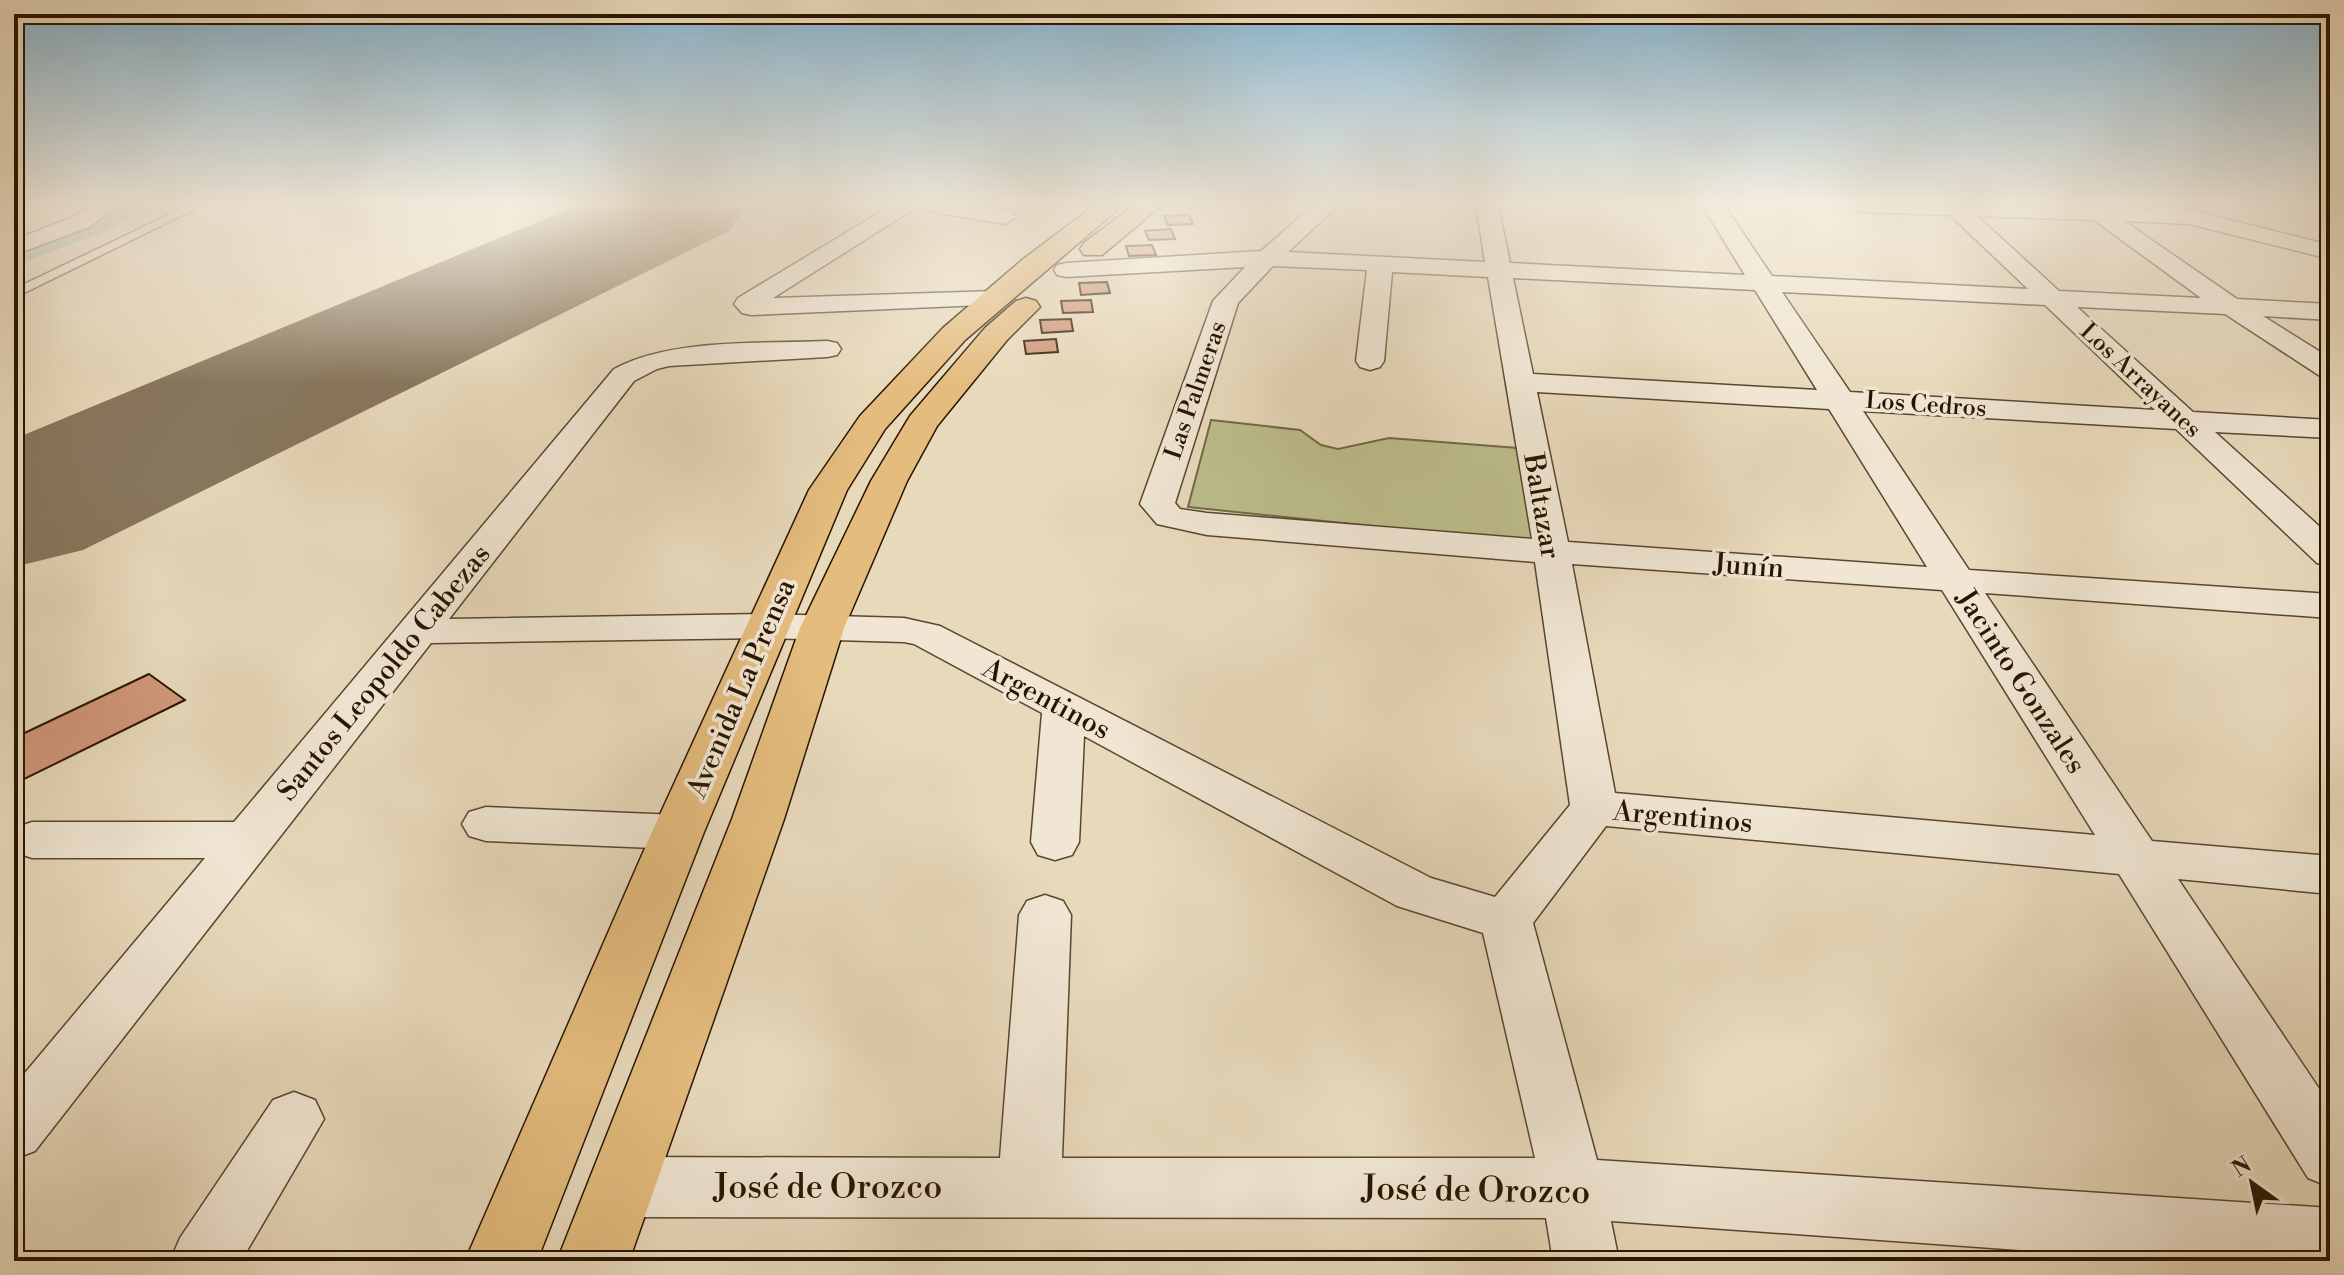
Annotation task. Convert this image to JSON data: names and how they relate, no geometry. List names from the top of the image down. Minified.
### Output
{"streets":{"main road":["Avenida La Prensa"],"street":["Los Arrayanes","Las Palmeras","Los Cedros","Baltazar","Junín","Santos Leopoldo Cabezas","Jacinto Gonzales","Argentinos","José de Orozco"]},"crossings":[["Los Arrayanes","Los Cedros"],["Las Palmeras","Junín"],["Los Cedros","Baltazar"],["Los Cedros","Jacinto Gonzales"],["Baltazar","Junín"],["Baltazar","Argentinos"],["Junín","Jacinto Gonzales"],["Jacinto Gonzales","Argentinos"],["Avenida La Prensa","Argentinos"],["Avenida La Prensa","José de Orozco"]],"north":"top left"}
